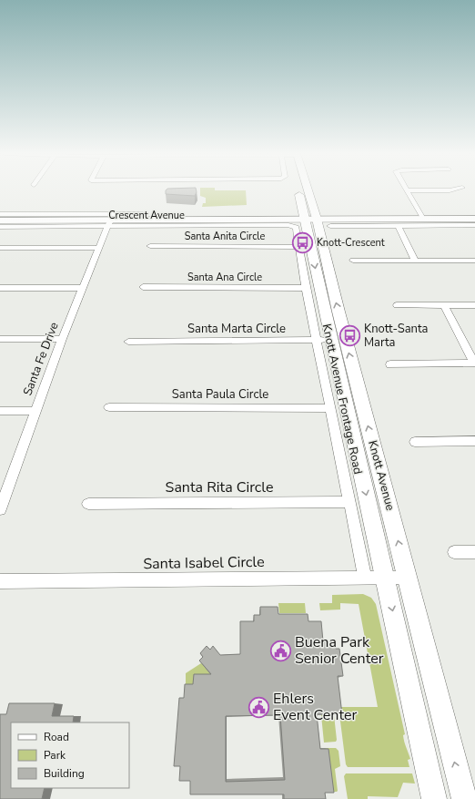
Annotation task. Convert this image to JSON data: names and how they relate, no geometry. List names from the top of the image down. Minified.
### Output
{"streets":{"main road":["Knott Avenue"],"street":["Crescent Avenue","Santa Anita Circle","Santa Ana Circle","Santa Marta Circle","Santa Fe Drive","Santa Paula Circle","Knott Avenue Frontage Road","Santa Rita Circle","Santa Isabel Circle"]},"crossings":[["Crescent Avenue","Santa Fe Drive"],["Crescent Avenue","Knott Avenue Frontage Road"],["Crescent Avenue","Knott Avenue"],["Santa Anita Circle","Knott Avenue Frontage Road"],["Santa Ana Circle","Knott Avenue Frontage Road"],["Santa Marta Circle","Knott Avenue Frontage Road"],["Santa Marta Circle","Knott Avenue"],["Santa Paula Circle","Knott Avenue Frontage Road"],["Knott Avenue Frontage Road","Knott Avenue"],["Knott Avenue Frontage Road","Santa Rita Circle"],["Knott Avenue Frontage Road","Santa Isabel Circle"],["Knott Avenue","Santa Isabel Circle"]],"places":{"bus stop":["Knott-Crescent","Knott-Santa Marta"],"public building":["Buena Park Senior Center","Ehlers Event Center"]},"legend":["Road","Park","Building"]}
